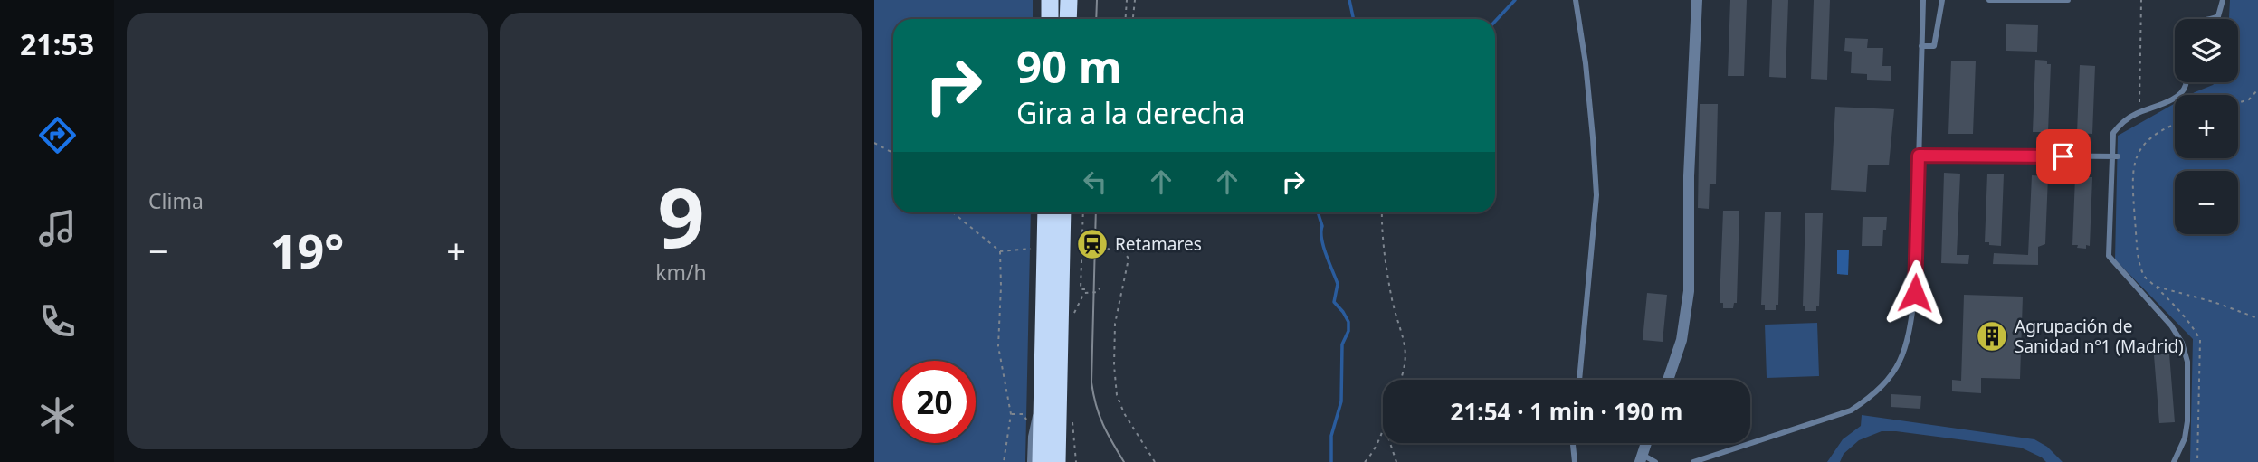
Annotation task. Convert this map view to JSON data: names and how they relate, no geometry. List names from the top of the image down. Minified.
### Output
{"places":{"station":["Retamares"],"building":["Agrupación de Sanidad nº1 (Madrid)"]},"page":{"tabs":"21:53","tile":["Clima",["9","km/h"]],"map_buttons":["+","−"],"turn":["90 m","Gira a la derecha"],"heat":["−","19°","+"],"limit":"20","trip":"21:54 · 1 min · 190 m"}}
